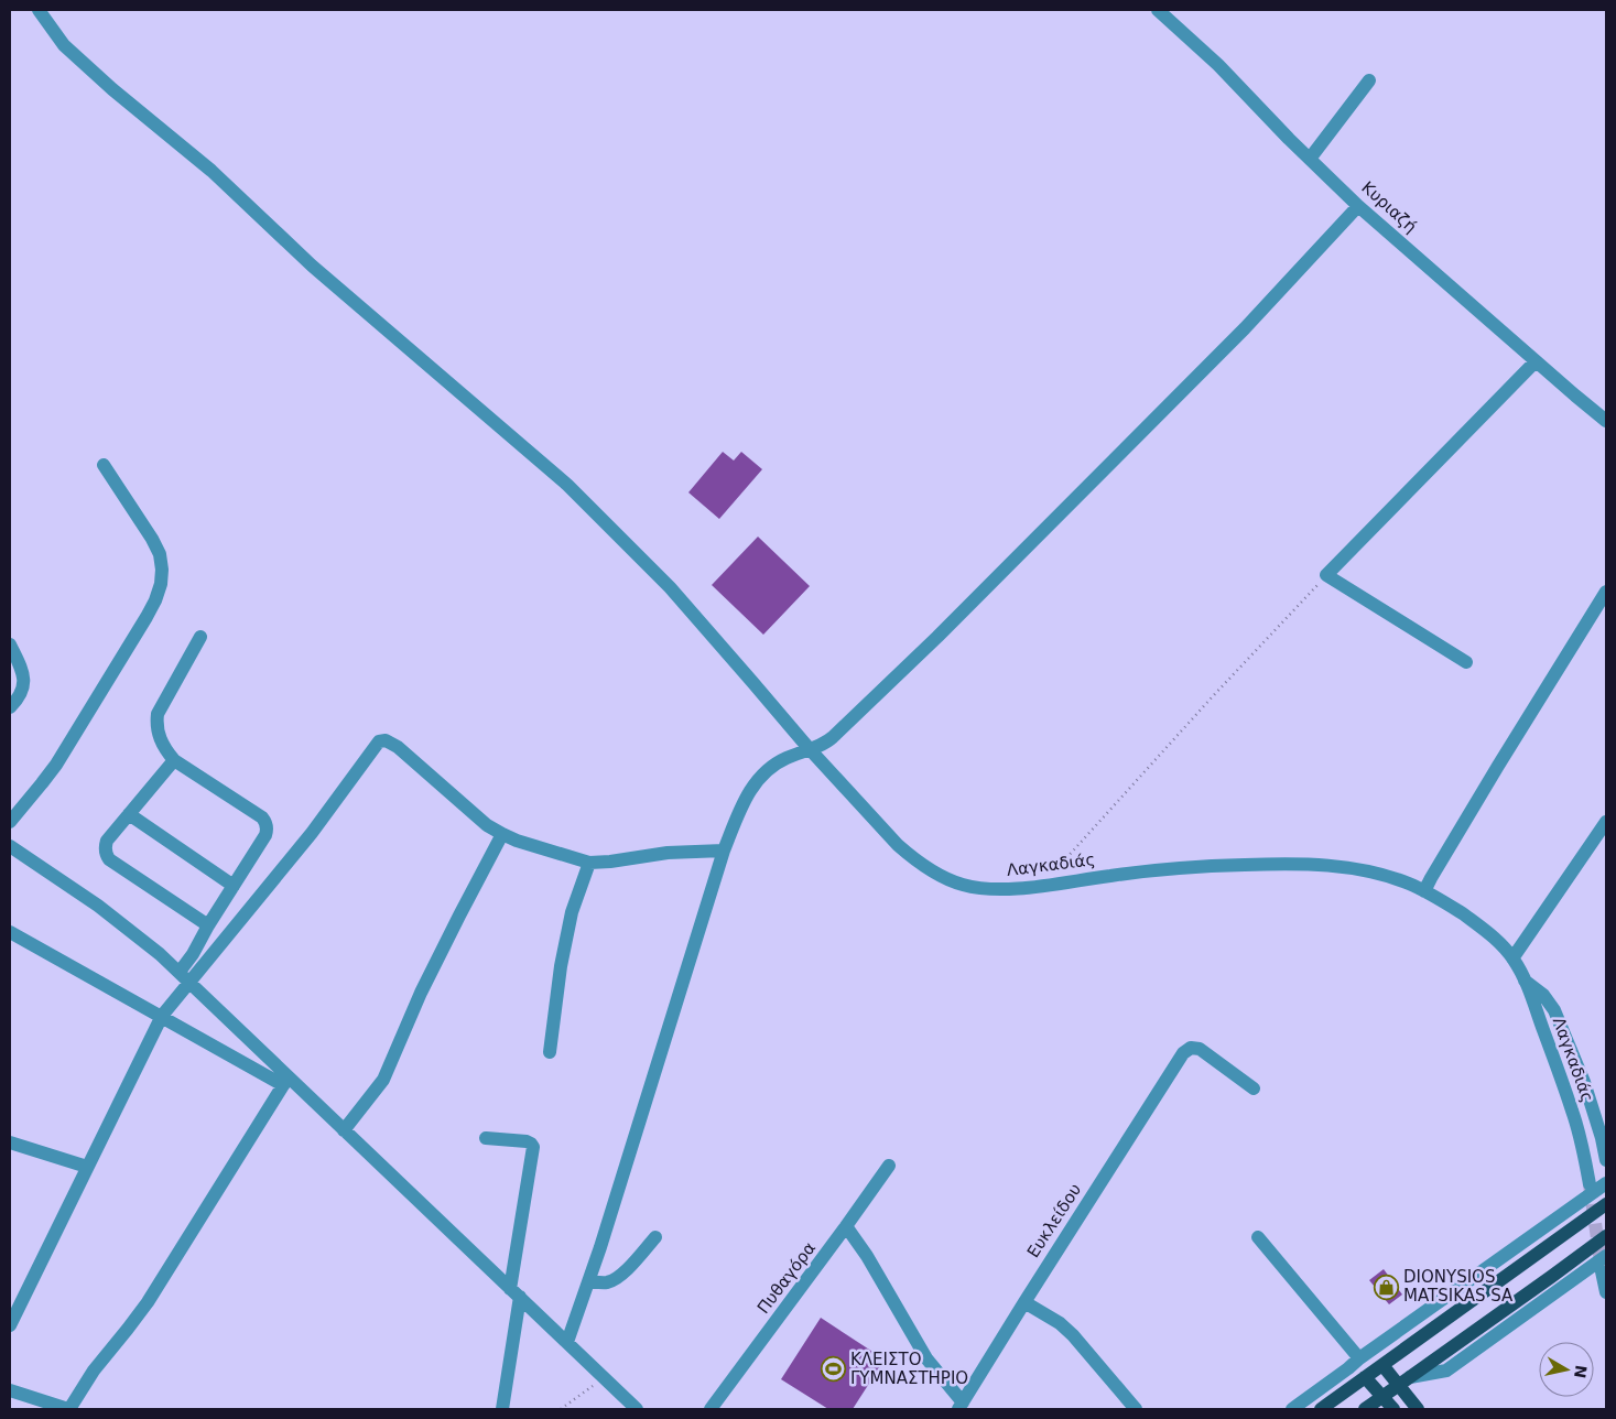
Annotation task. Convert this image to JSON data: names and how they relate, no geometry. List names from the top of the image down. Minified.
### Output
{"streets":{"street":["Κυριαζή","Λαγκαδιάς","Ευκλείδου","Πυθαγόρα"]},"places":{"shop":["DIONYSIOS MATSIKAS SA"],"sports":["ΚΛΕΙΣΤΟ ΓΥΜΝΑΣΤΗΡΙΟ"]},"north":"right"}
